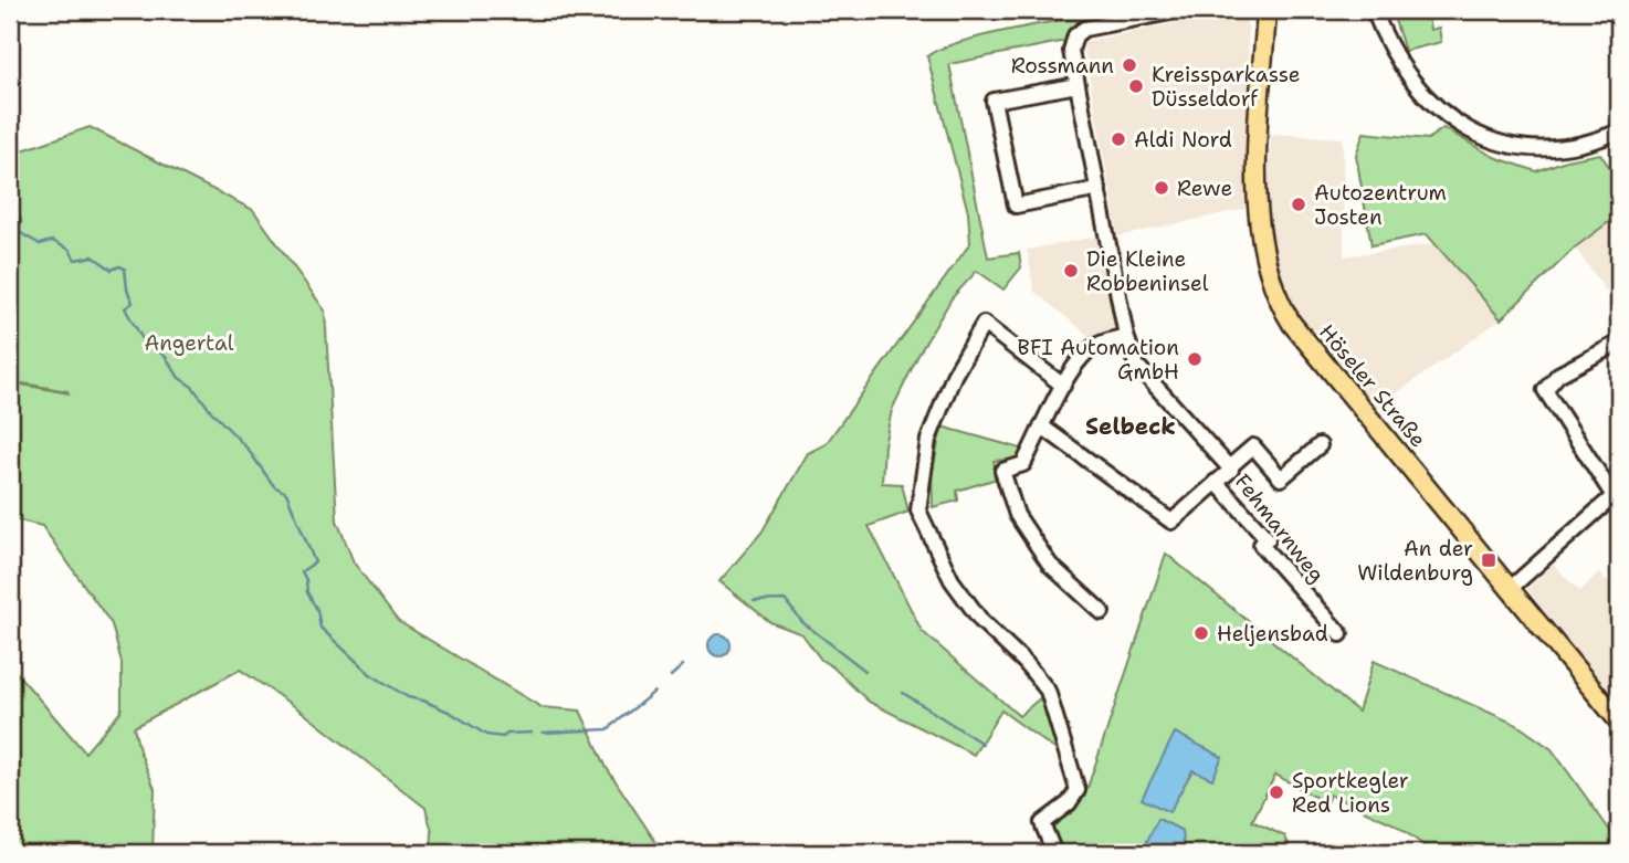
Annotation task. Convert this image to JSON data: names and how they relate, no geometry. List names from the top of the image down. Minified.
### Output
{"streets":{"main road":["Höseler Straße"],"street":["Fehmarnweg"]},"districts":["Selbeck"],"parks":["Angertal"],"places":{"other":["Rossmann","Kreissparkasse Düsseldorf","Aldi Nord","Rewe","Autozentrum Josten","Die Kleine Robbeninsel","BFI Automation GmbH","Heljensbad","Sportkegler Red Lions"],"transit":["An der Wildenburg"]}}
